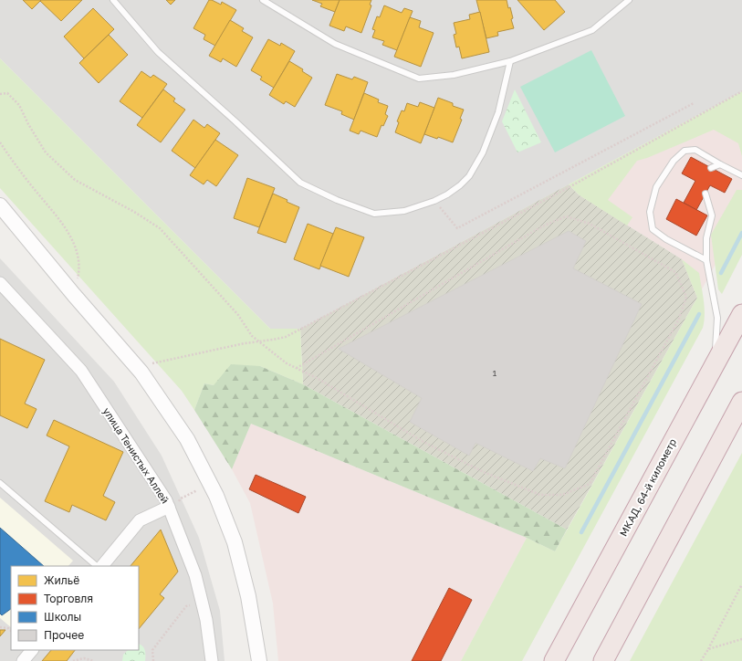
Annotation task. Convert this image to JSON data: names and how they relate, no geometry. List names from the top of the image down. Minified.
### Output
{"streets":{"highway":["МКАД, 64-й километр"],"street":["улица Тенистых Аллей"]},"house_numbers":["1"],"legend":["Жильё","Торговля","Школы","Прочее"]}
